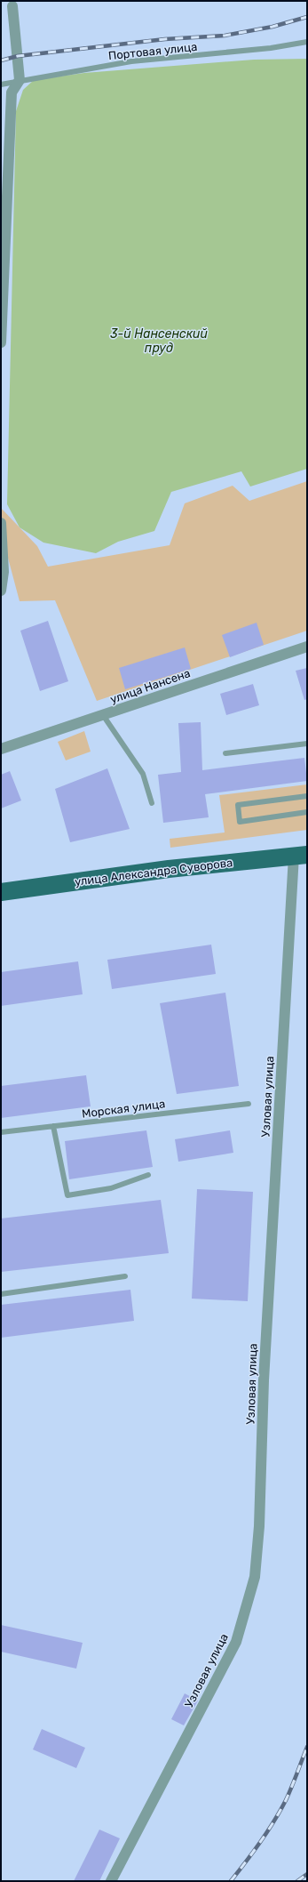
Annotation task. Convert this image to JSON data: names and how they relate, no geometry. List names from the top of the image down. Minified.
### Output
{"streets":{"main road":["улица Александра Суворова"],"street":["улица Нансена","Узловая улица"],"lane":["Портовая улица","Морская улица"]},"crossings":[["улица Александра Суворова","Узловая улица"]],"water":["3-й Нансенский пруд"]}
